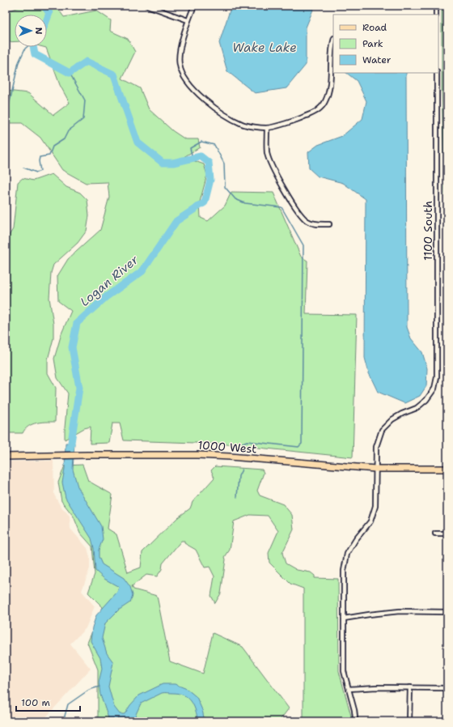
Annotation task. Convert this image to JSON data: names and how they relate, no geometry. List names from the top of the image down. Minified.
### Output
{"streets":{"main road":["1000 West"],"street":["1100 South"]},"crossings":[["1100 South","1000 West"]],"water":["Wake Lake","Logan River"],"legend":["Road","Park","Water"],"scale_bar":"100 m","north":"right"}
